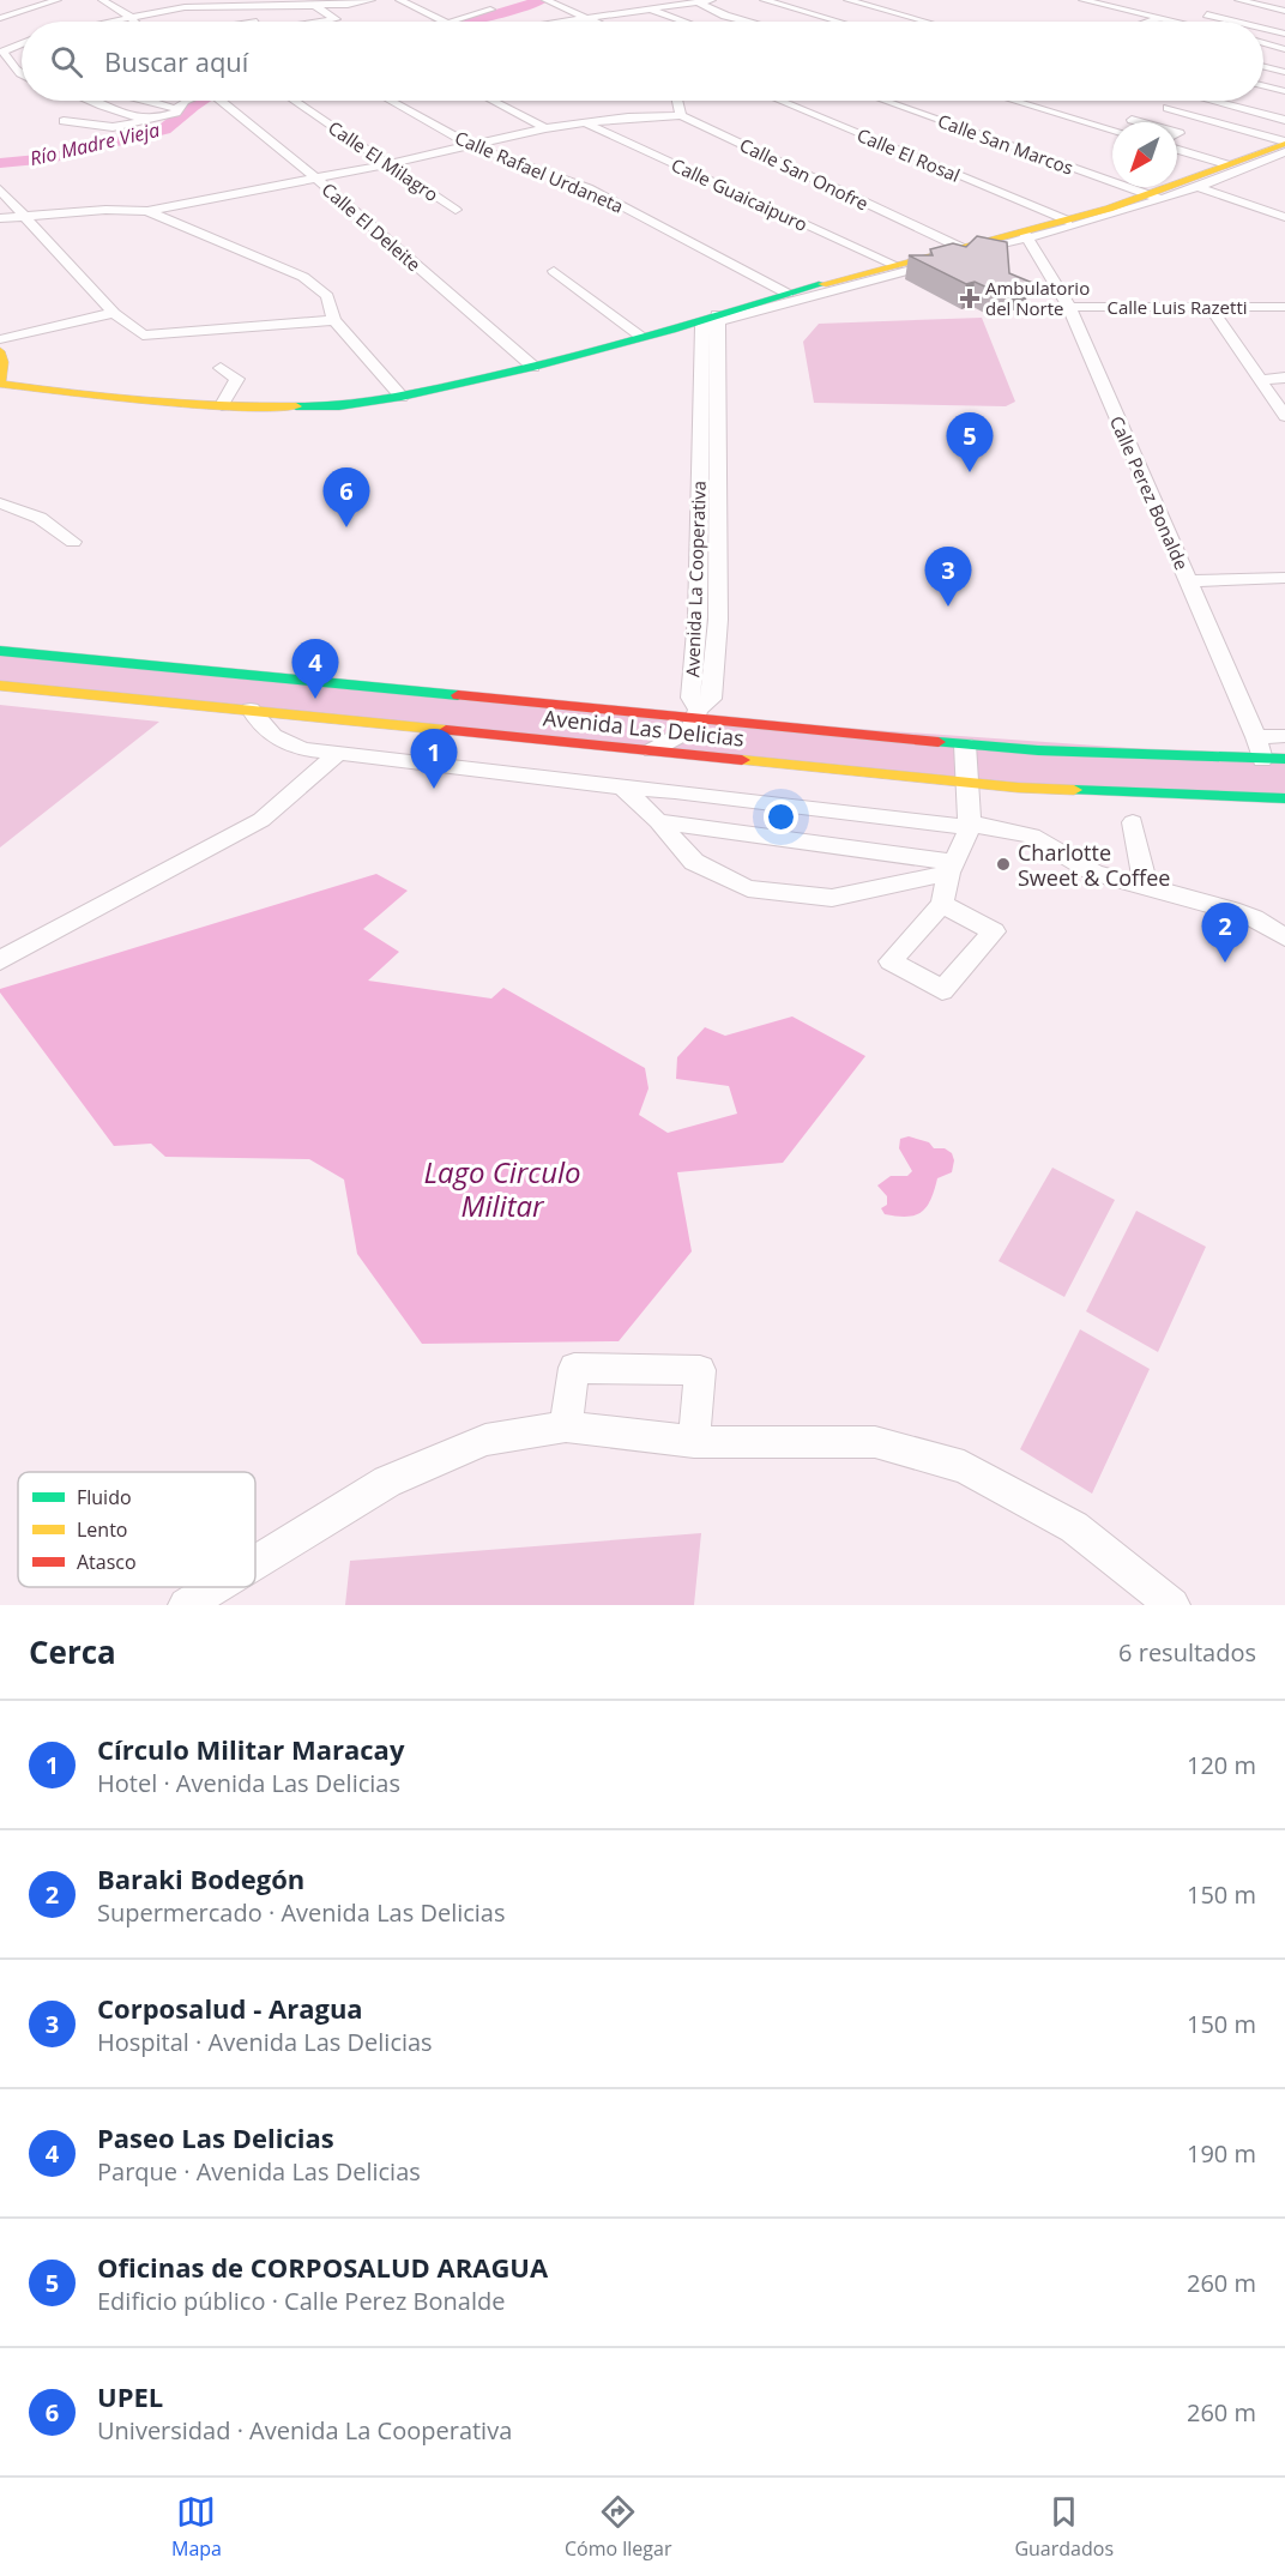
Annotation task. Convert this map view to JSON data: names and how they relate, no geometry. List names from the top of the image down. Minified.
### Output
{"streets":{"main road":["Avenida Las Delicias"],"street":["Calle San Marcos","Calle El Rosal","Calle El Milagro","Calle Rafael Urdaneta","Calle San Onofre","Calle Guaicaipuro","Calle El Deleite","Calle Luis Razetti","Calle Perez Bonalde","Avenida La Cooperativa"]},"crossings":[["Calle Luis Razetti","Calle Perez Bonalde"],["Calle Perez Bonalde","Avenida Las Delicias"],["Avenida La Cooperativa","Avenida Las Delicias"]],"water":["Río Madre Vieja","Lago Circulo Militar"],"places":{"health":["Ambulatorio del Norte"],"other":["Charlotte Sweet & Coffee"]},"legend":["Fluido","Lento","Atasco"],"north":"bottom left","page":{"search":"Buscar aquí","pins":["5","6","3","4","1","2"],"heading":["Cerca","6 resultados"],"list":[{"mark":"1","name":"Círculo Militar Maracay","note":"Hotel · Avenida Las Delicias","value":"120 m"},{"mark":"2","name":"Baraki Bodegón","note":"Supermercado · Avenida Las Delicias","value":"150 m"},{"mark":"3","name":"Corposalud - Aragua","note":"Hospital · Avenida Las Delicias","value":"150 m"},{"mark":"4","name":"Paseo Las Delicias","note":"Parque · Avenida Las Delicias","value":"190 m"},{"mark":"5","name":"Oficinas de CORPOSALUD ARAGUA","note":"Edificio público · Calle Perez Bonalde","value":"260 m"},{"mark":"6","name":"UPEL","note":"Universidad · Avenida La Cooperativa","value":"260 m"}],"nav":["Mapa","Cómo llegar","Guardados"]}}
